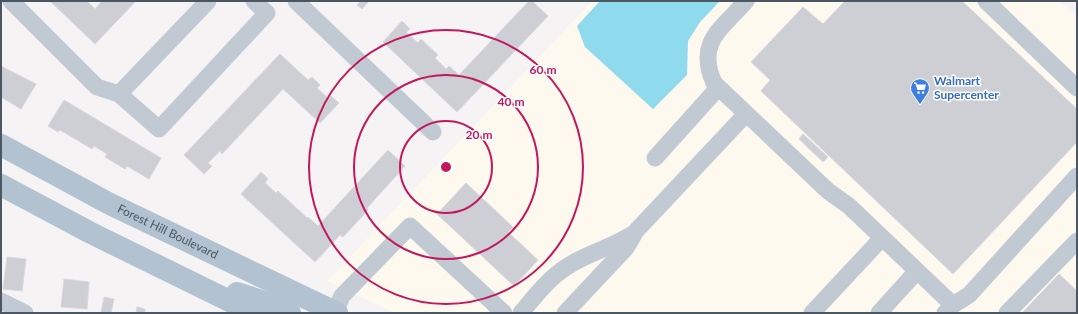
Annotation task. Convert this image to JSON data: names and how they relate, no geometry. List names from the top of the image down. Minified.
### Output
{"streets":{"main road":["Forest Hill Boulevard"]},"places":{"supermarket":["Walmart Supercenter"]},"rings":["60 m","40 m","20 m"]}
